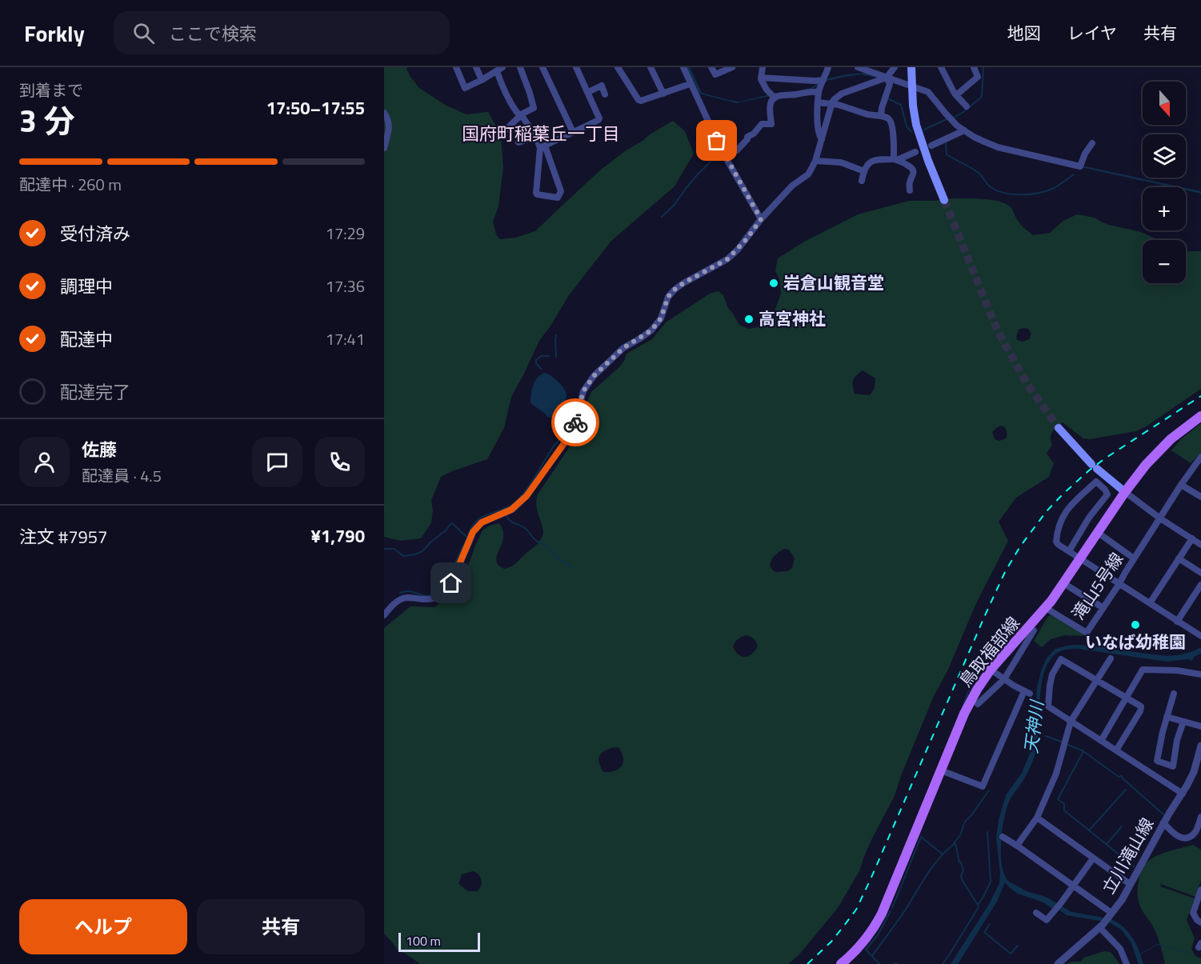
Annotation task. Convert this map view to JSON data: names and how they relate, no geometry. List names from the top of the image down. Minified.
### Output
{"streets":{"main road":["鳥取福部線"],"street":["滝山5号線","立川滝山線"]},"crossings":[["滝山5号線","鳥取福部線"]],"districts":["国府町稲葉丘一丁目"],"water":["天神川"],"places":["岩倉山観音堂","高宮神社","いなば幼稚園"],"scale_bar":"100 m","north":"bottom","page":{"header":"Forkly","search":"ここで検索","nav":["地図","レイヤ","共有"],"heading":["3 分","到着まで","17:50–17:55"],"panel":["佐藤","配達員 · 4.5","注文 #7957","¥1,790"],"map_buttons":["+","−"],"bar":"配達中 · 260 m","list":[["受付済み","17:29"],["調理中","17:36"],["配達中","17:41"],"配達完了"],"buttons":["ヘルプ","共有"],"scale":"100 m"}}
